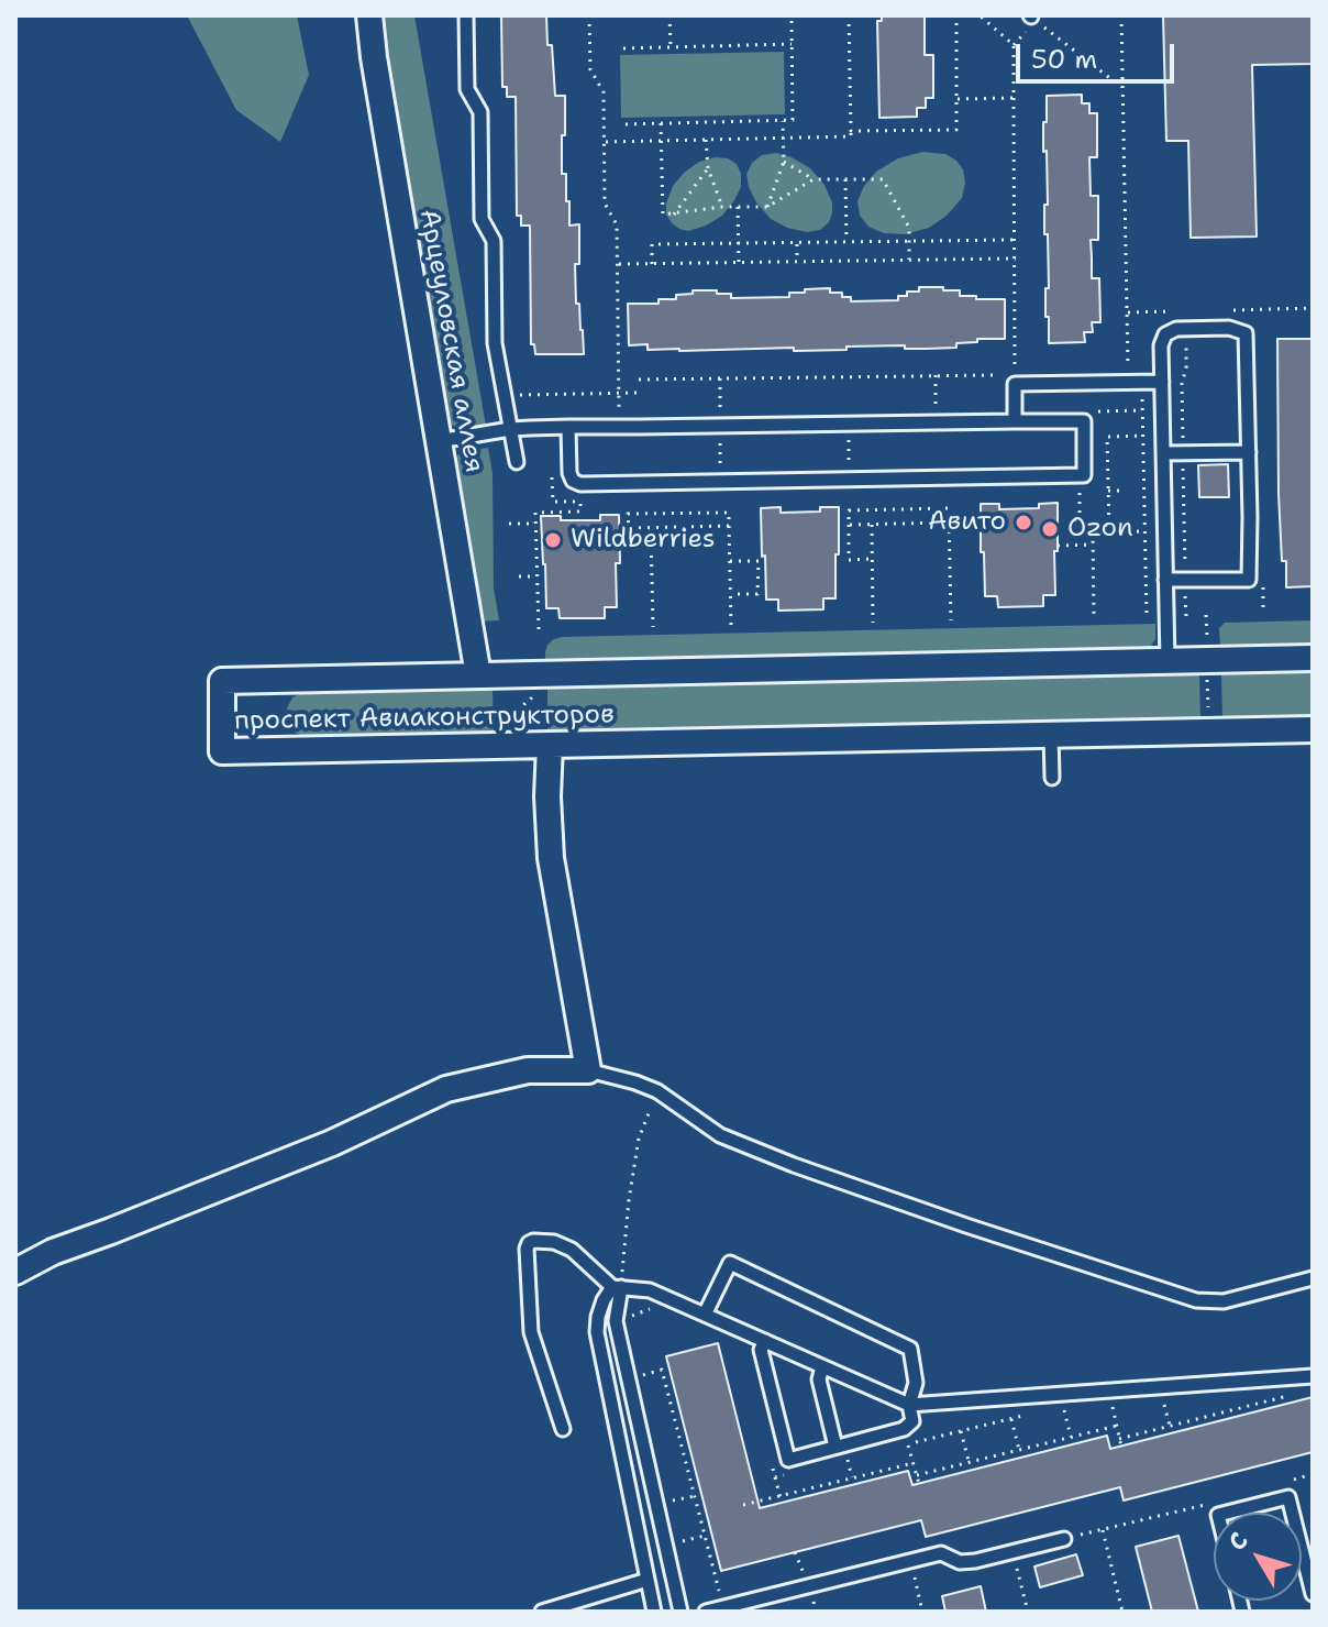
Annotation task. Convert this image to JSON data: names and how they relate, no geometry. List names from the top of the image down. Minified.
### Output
{"streets":{"street":["Арцеуловская аллея","проспект Авиаконструкторов"]},"crossings":[["Арцеуловская аллея","проспект Авиаконструкторов"]],"places":["Авито","Ozon","Wildberries"],"scale_bar":"50 m","north":"top left"}
